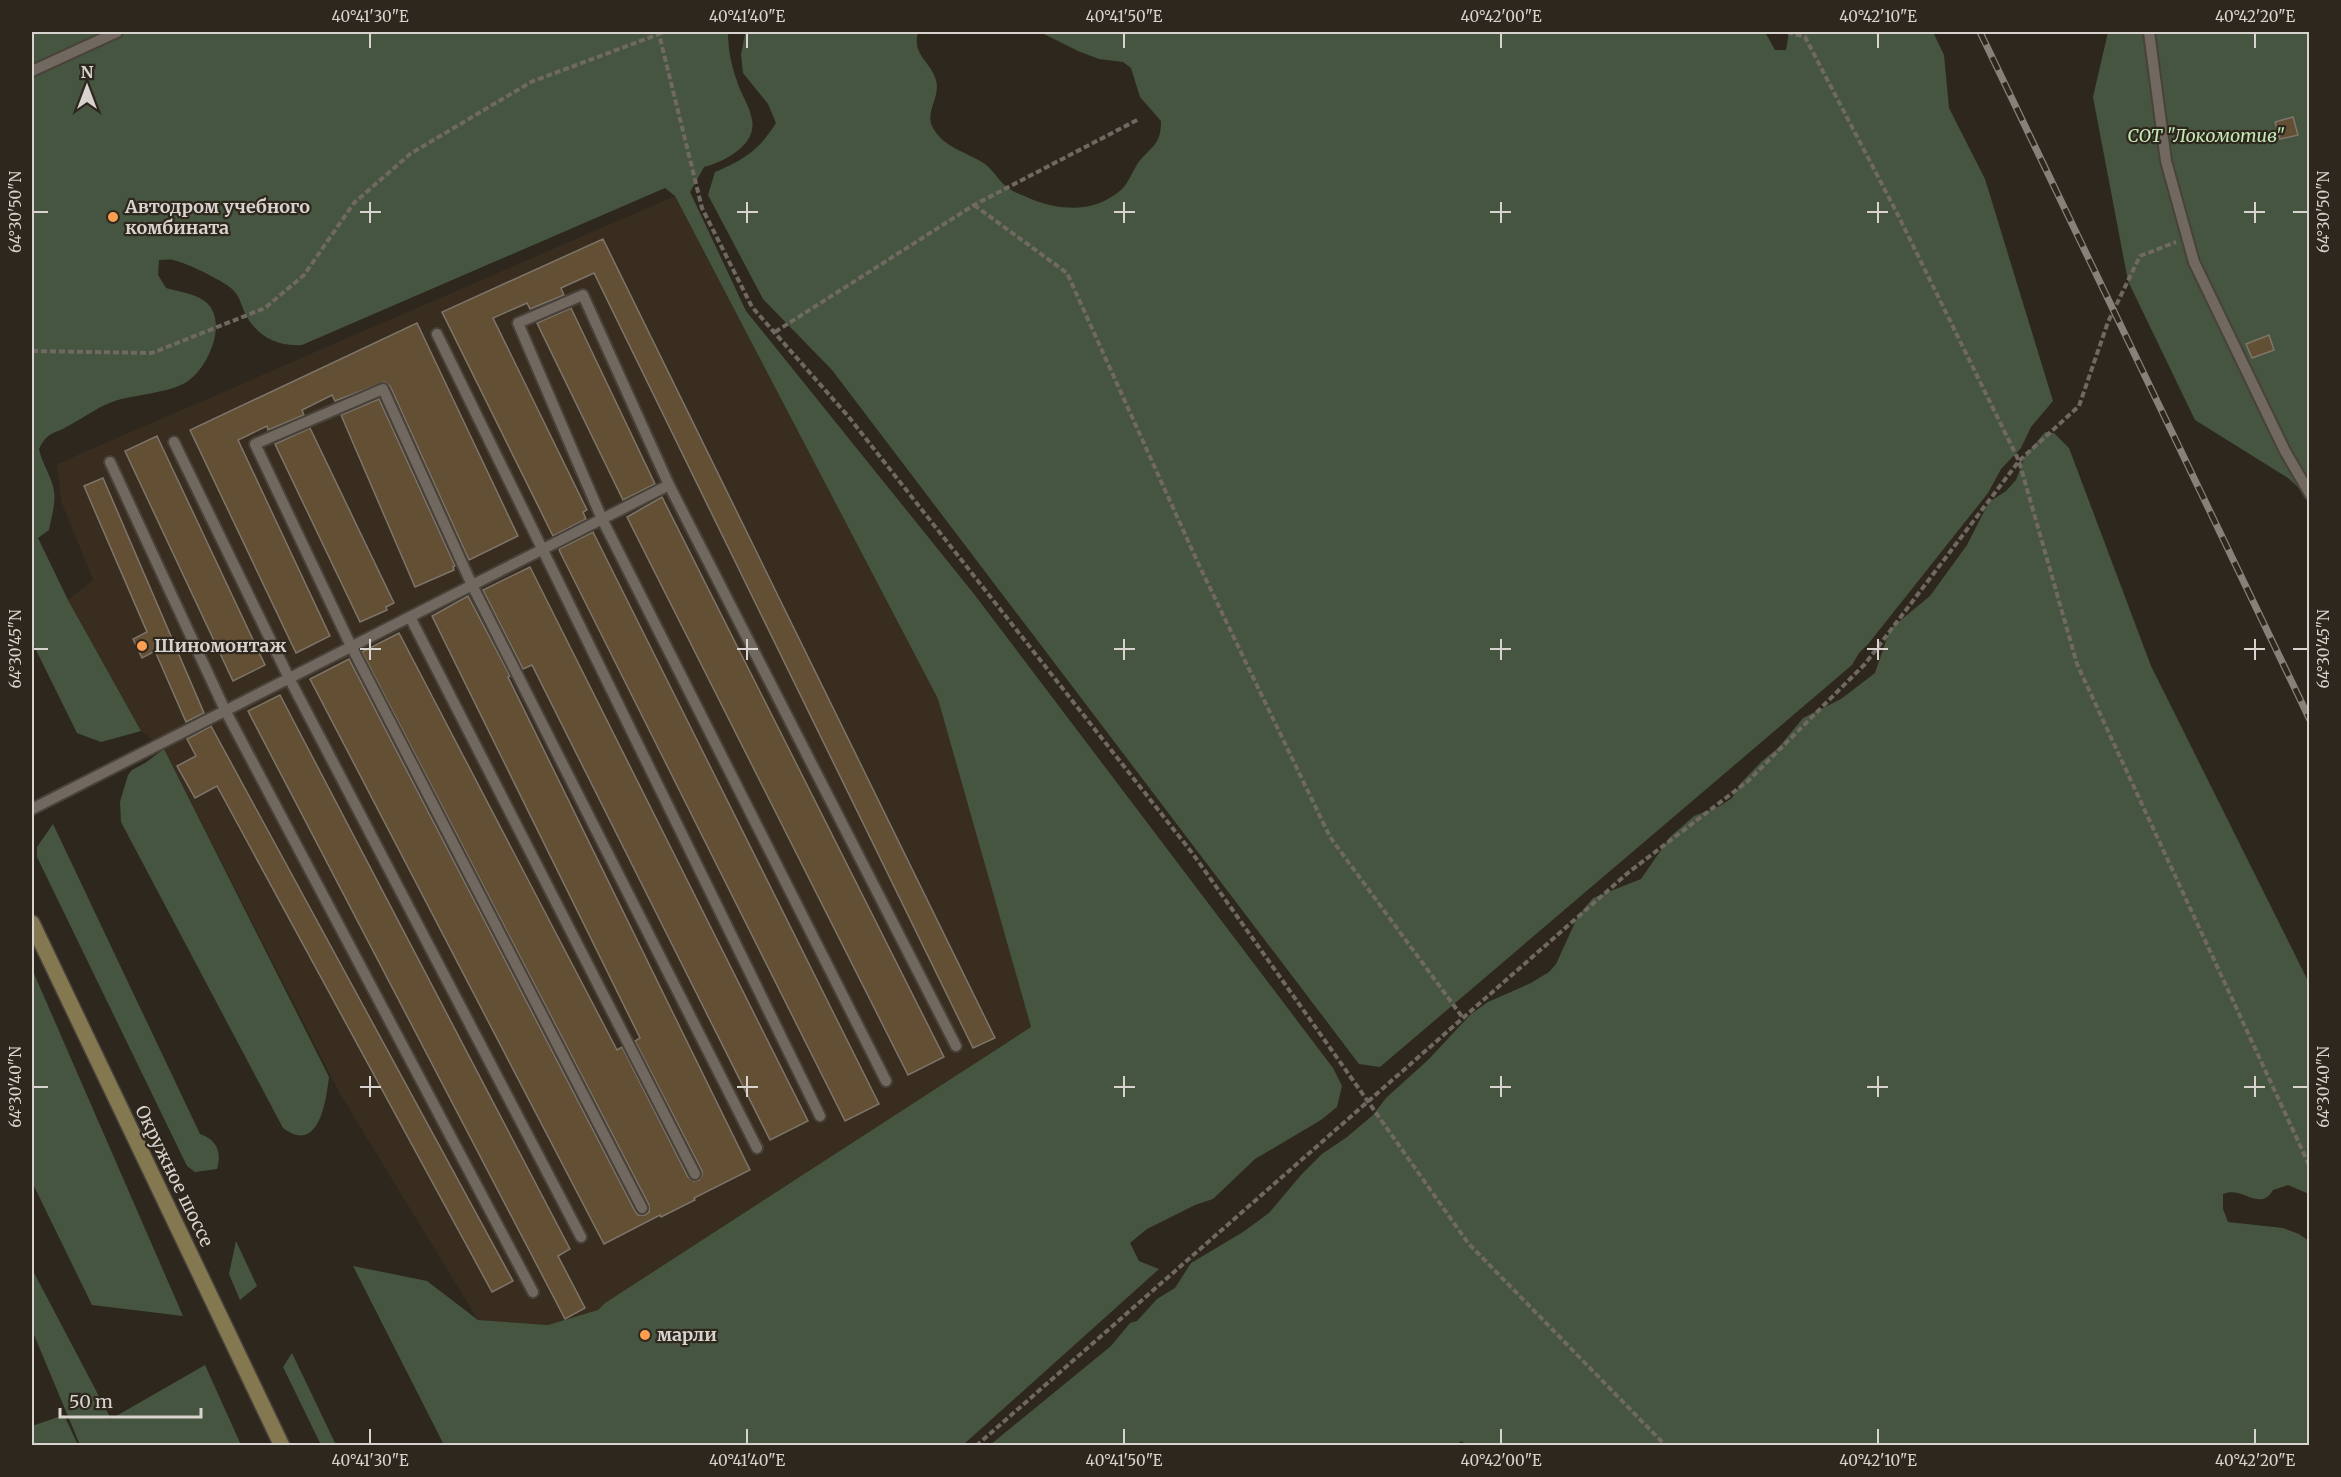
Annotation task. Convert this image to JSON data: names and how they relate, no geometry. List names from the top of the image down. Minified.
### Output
{"streets":{"main road":["Окружное шоссе"]},"parks":["СОТ \"Локомотив\""],"places":["Автодром учебного комбината","Шиномонтаж","марли"],"scale_bar":"50 m","north":"top","coordinates":["40°41'30\"E","40°41'40\"E","40°41'50\"E","40°42'00\"E","40°42'10\"E","40°42'20\"E","64°30'50\"N","64°30'45\"N","64°30'40\"N"]}
